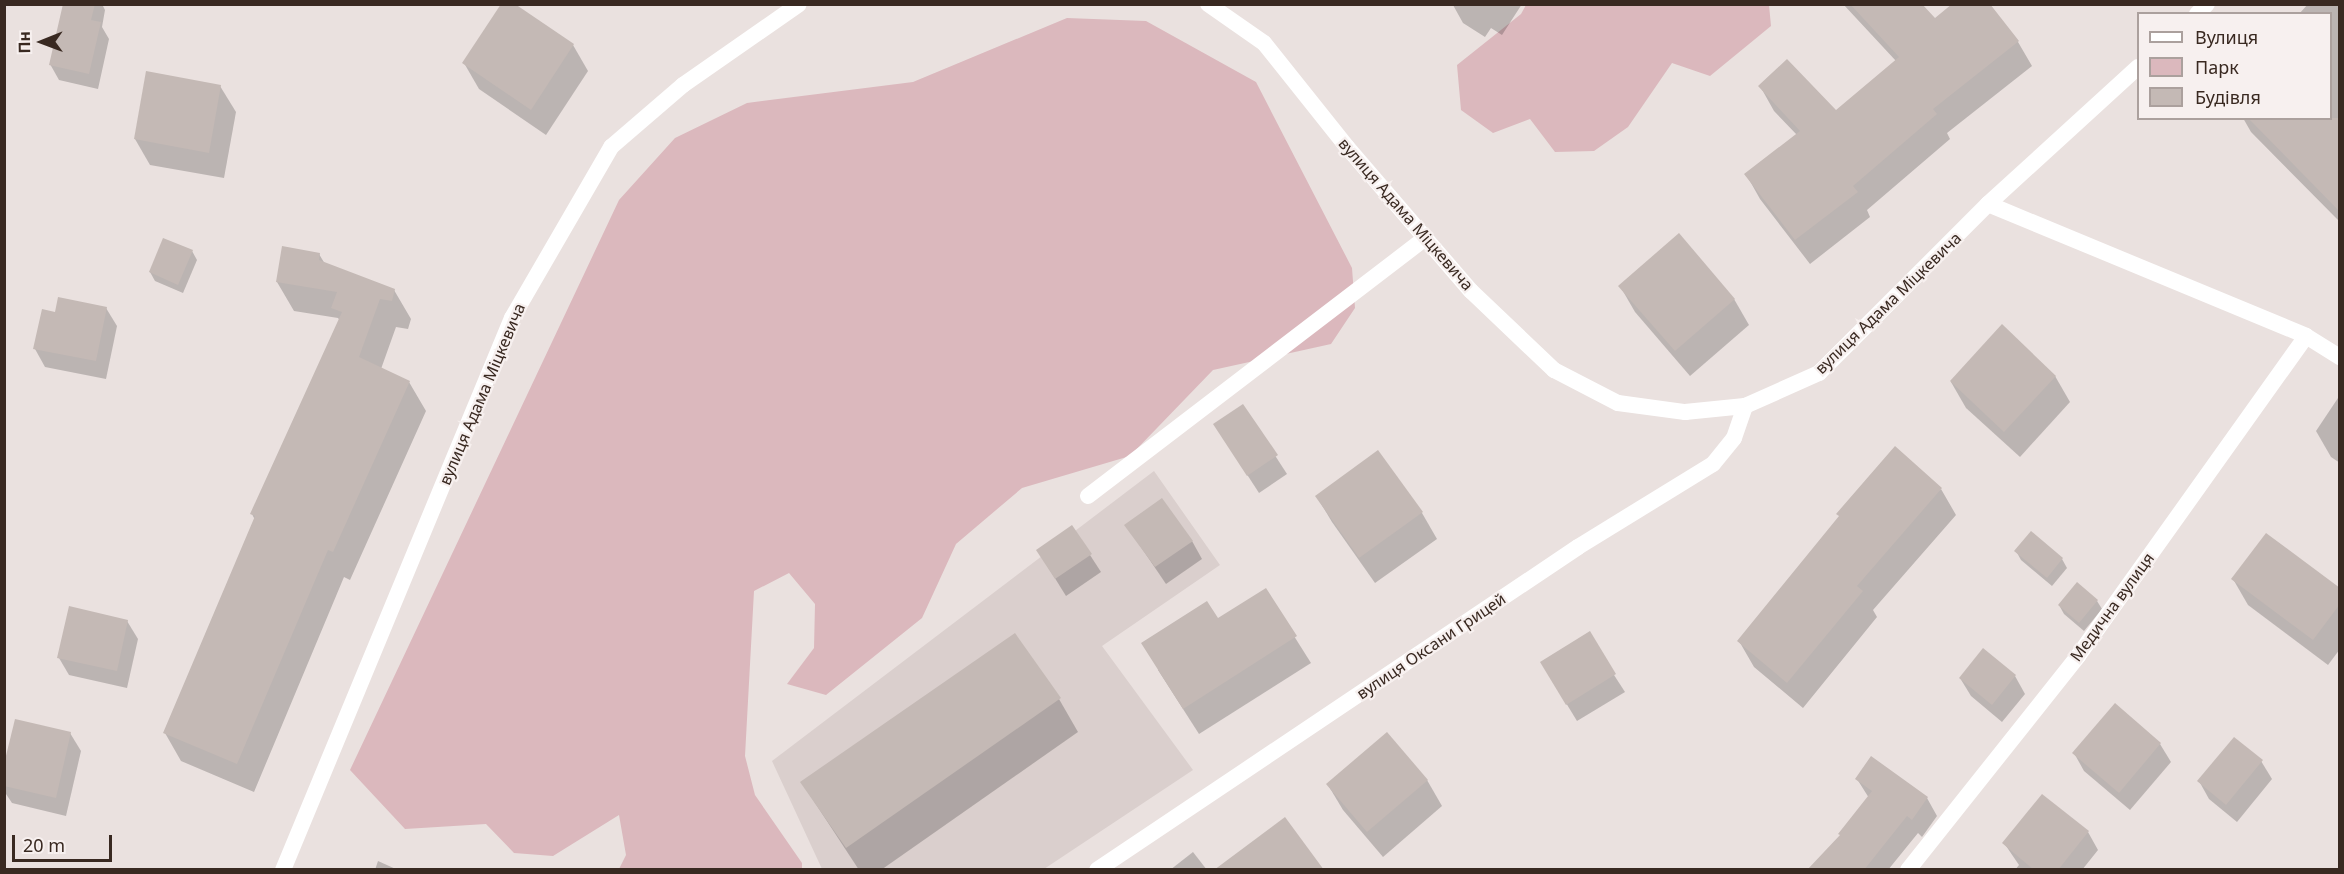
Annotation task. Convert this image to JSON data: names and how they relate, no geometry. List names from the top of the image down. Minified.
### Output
{"streets":{"street":["вулиця Адама Міцкевича","Медична вулиця","вулиця Оксани Грицей"]},"crossings":[["вулиця Адама Міцкевича","вулиця Оксани Грицей"]],"legend":["Вулиця","Парк","Будівля"],"scale_bar":"20 m","north":"left"}
